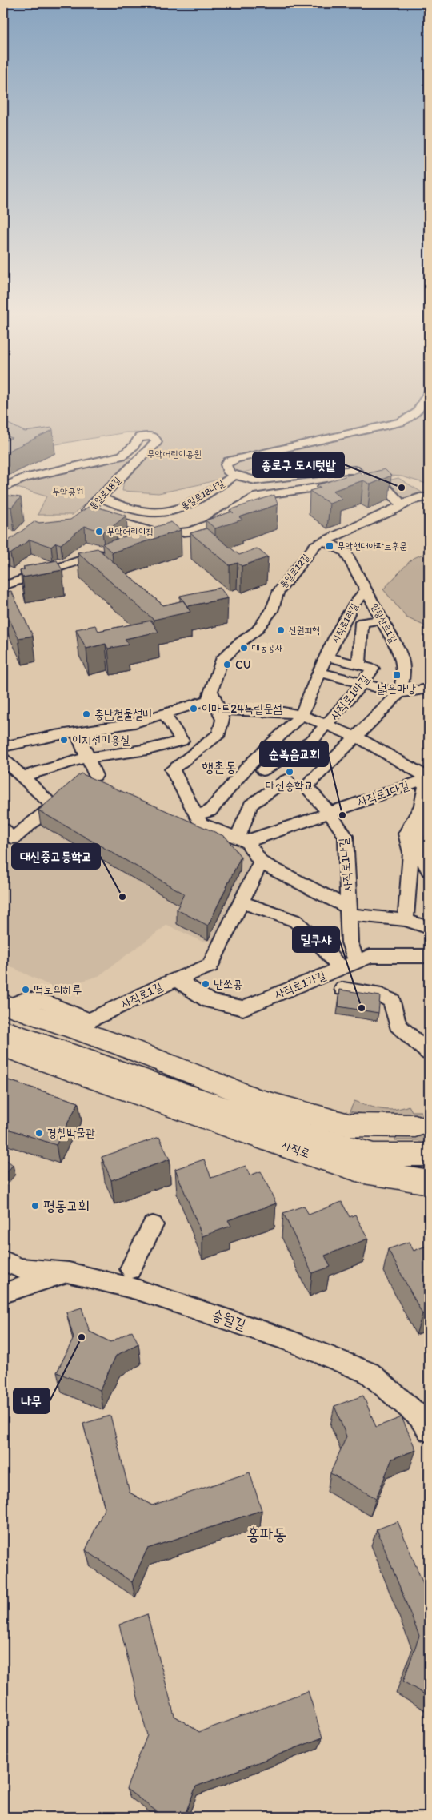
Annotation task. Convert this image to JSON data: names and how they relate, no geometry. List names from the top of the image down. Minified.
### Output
{"streets":{"main road":["사직로"],"street":["통일로18길","통일로18나길","통일로12길","사직로1라길","인왕산로1길","사직로1마길","사직로1다길","사직로1나길","사직로1가길","사직로1길","송월길"]},"crossings":[["통일로18길","통일로18나길"],["통일로18길","통일로12길"],["통일로12길","인왕산로1길"],["사직로1라길","인왕산로1길"],["사직로1라길","사직로1마길"],["인왕산로1길","사직로1마길"],["사직로1다길","사직로1나길"],["사직로1나길","사직로1가길"],["사직로1나길","사직로1길"],["사직로1가길","사직로1길"],["사직로1길","사직로"]],"districts":["행촌동","홍파동"],"parks":["무악어린이공원","무악공원"],"places":{"other":["종로구 도시텃밭","무악어린이집","신원피혁","대동공사","CU","이마트24독립문점","충남철물설비","이지선미용실","대신중학교","순복음교회","대신중고등학교","난쏘공","떡보의하루","딜쿠샤","경찰박물관","평동교회","나무"],"transit":["무악현대아파트후문","넓은마당"]}}
